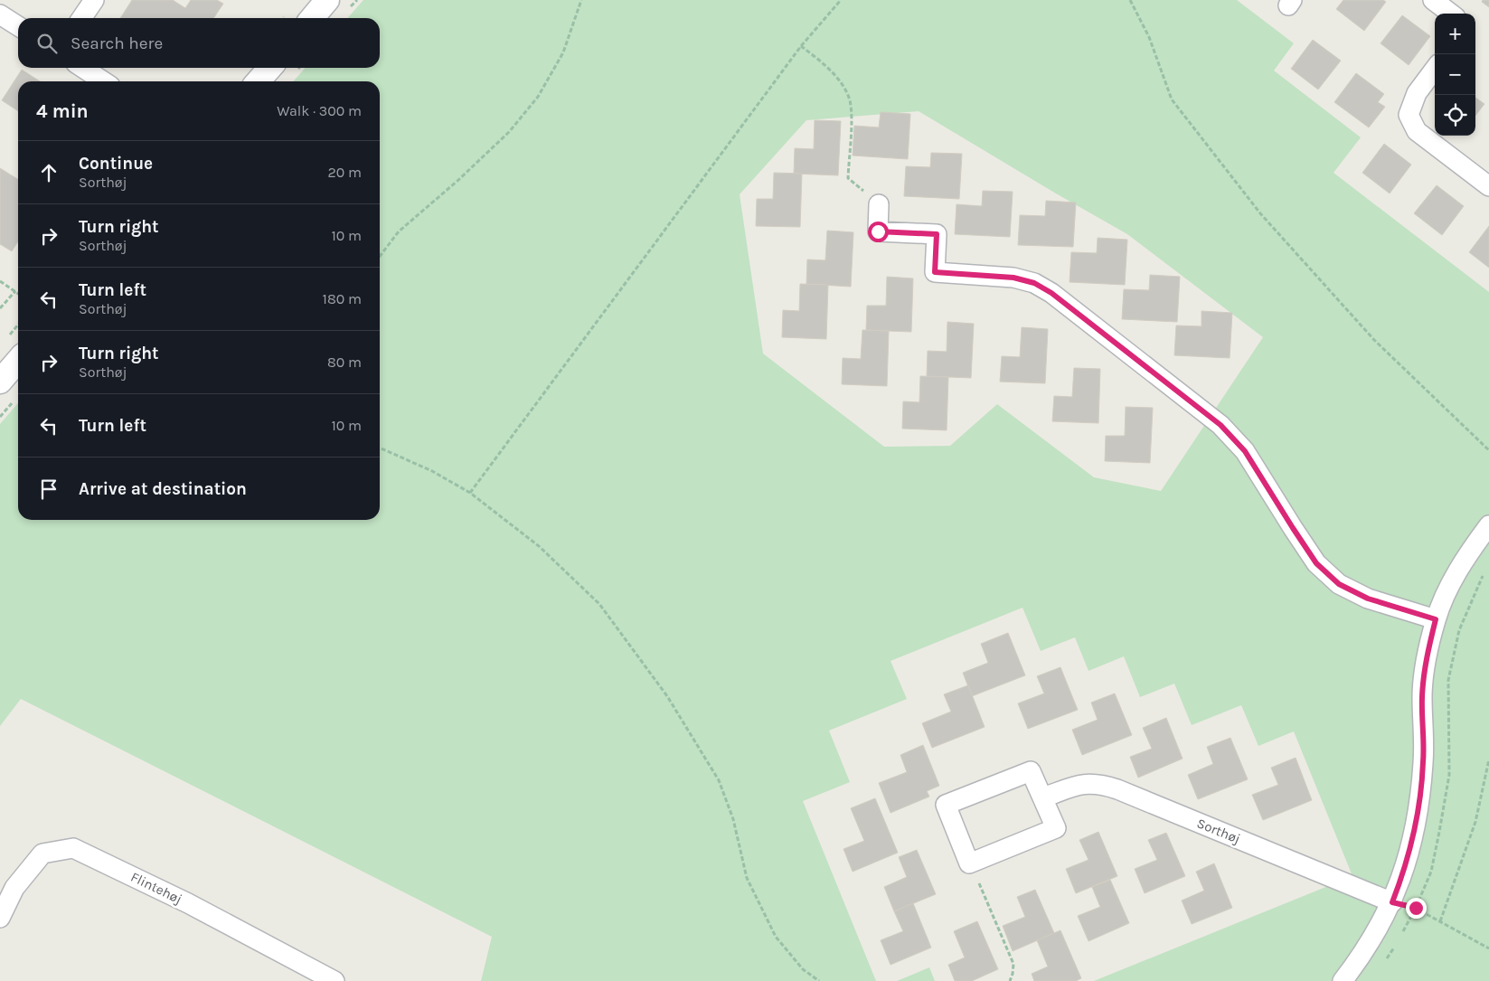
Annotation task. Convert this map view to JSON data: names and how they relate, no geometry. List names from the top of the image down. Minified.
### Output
{"streets":{"street":["Sorthøj","Flintehøj"]},"page":{"map_buttons":["+","−"],"search":"Search here","heading":["4 min","Walk · 300 m"],"list":[["Continue","Sorthøj","20 m"],["Turn right","Sorthøj","10 m"],["Turn left","Sorthøj","180 m"],["Turn right","Sorthøj","80 m"],["Turn left","10 m"],"Arrive at destination"]}}
